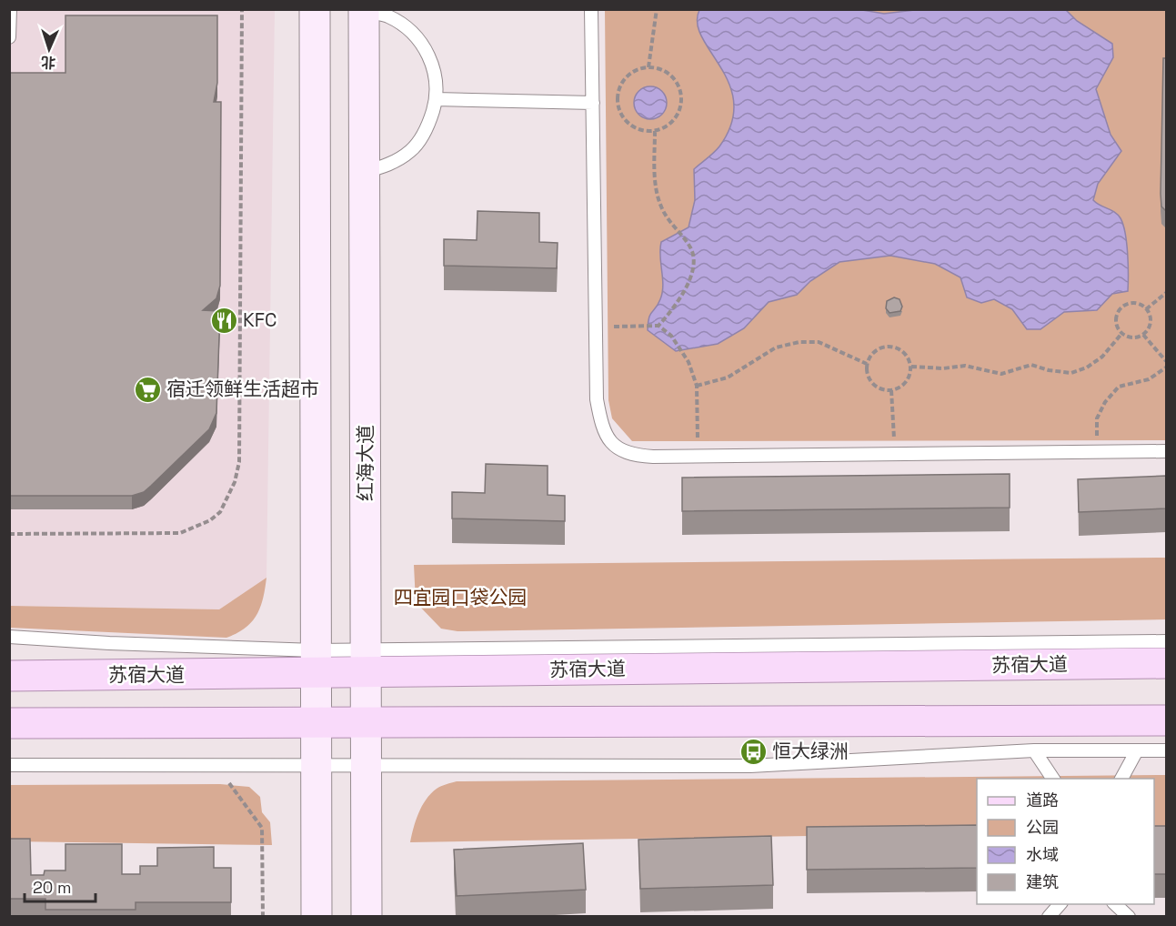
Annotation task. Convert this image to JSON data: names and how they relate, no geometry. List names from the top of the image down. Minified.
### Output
{"streets":{"main road":["红海大道","苏宿大道"]},"crossings":[["红海大道","苏宿大道"]],"parks":["四宜园口袋公园"],"places":{"restaurant":["KFC"],"supermarket":["宿迁领鲜生活超市"],"bus stop":["恒大绿洲"]},"legend":["道路","公园","水域","建筑"],"scale_bar":"20 m","north":"bottom"}
